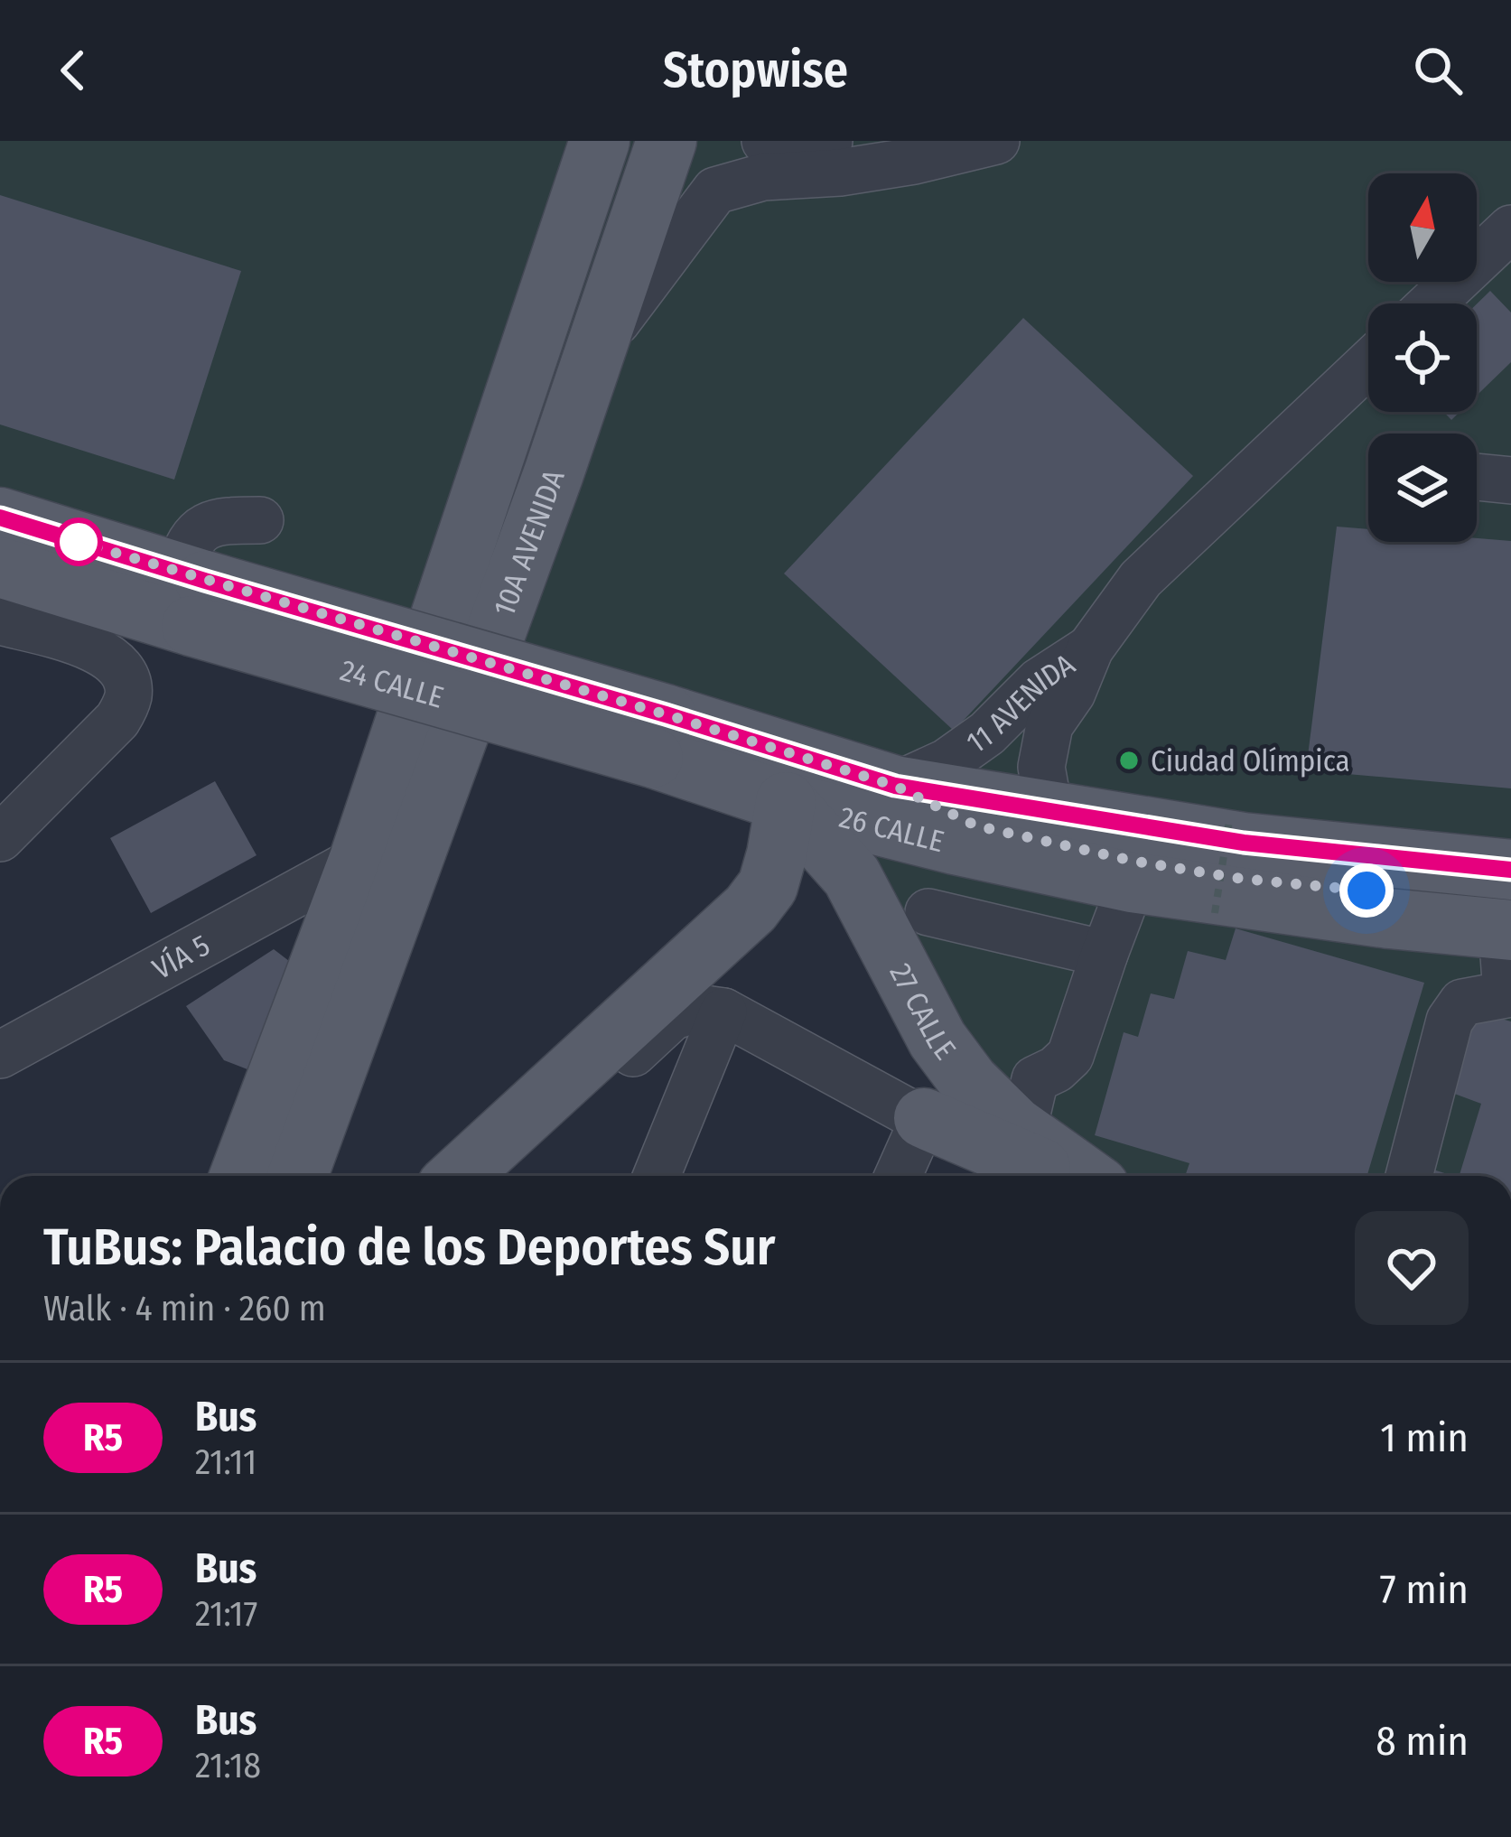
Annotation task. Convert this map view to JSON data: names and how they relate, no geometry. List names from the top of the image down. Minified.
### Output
{"streets":{"main road":["10A AVENIDA","24 CALLE","26 CALLE","27 CALLE"],"street":["11 AVENIDA","VÍA 5"]},"crossings":[["10A AVENIDA","VÍA 5"],["24 CALLE","11 AVENIDA"],["24 CALLE","26 CALLE"],["24 CALLE","27 CALLE"],["11 AVENIDA","26 CALLE"],["26 CALLE","27 CALLE"]],"places":["Ciudad Olímpica"],"lines":["bus line R5"],"north":"top","page":{"header":"Stopwise","heading":["TuBus: Palacio de los Deportes Sur","Walk · 4 min · 260 m"],"list":[{"mark":"R5","name":"Bus","note":"21:11","value":"1 min"},{"mark":"R5","name":"Bus","note":"21:17","value":"7 min"},{"mark":"R5","name":"Bus","note":"21:18","value":"8 min"}]}}
